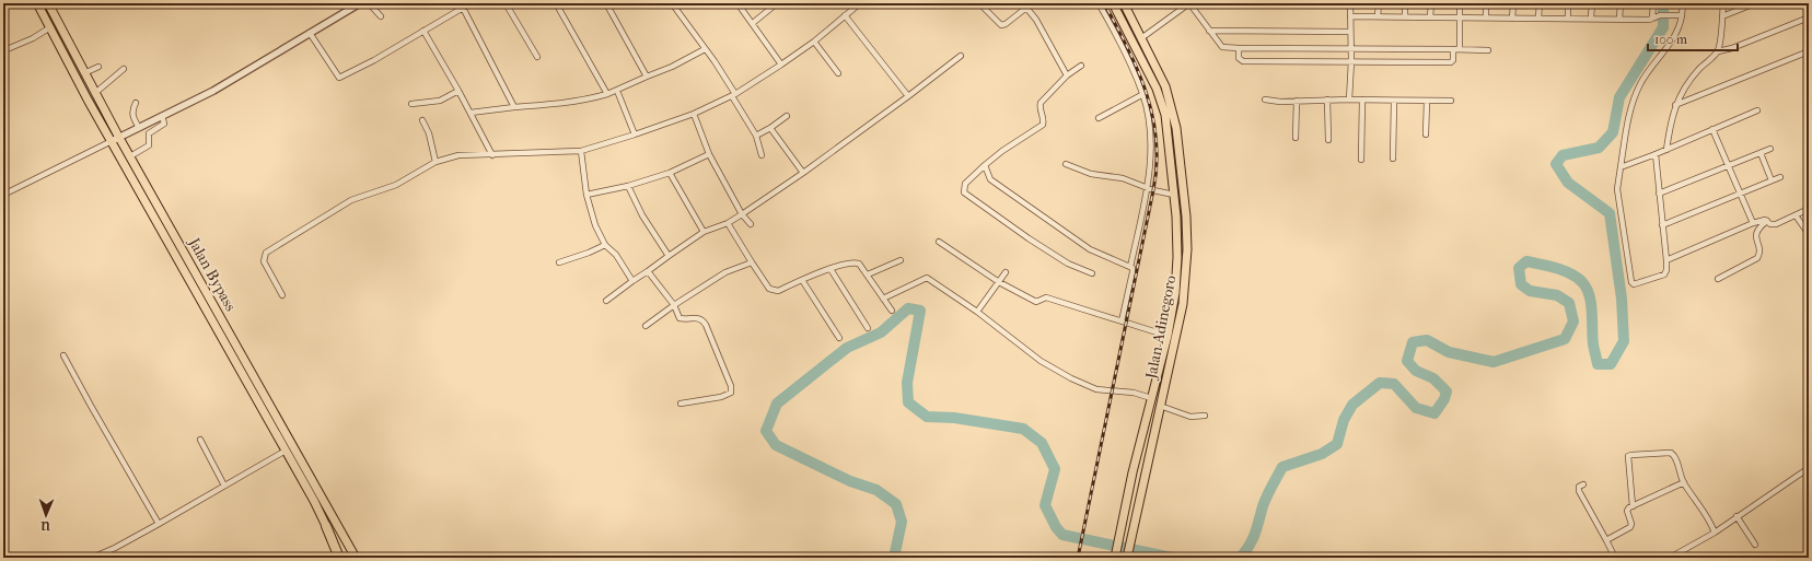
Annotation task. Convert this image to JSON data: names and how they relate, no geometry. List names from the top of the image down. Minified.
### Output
{"streets":{"highway":["Jalan Bypass","Jalan Adinegoro"]},"scale_bar":"100 m","north":"bottom"}
